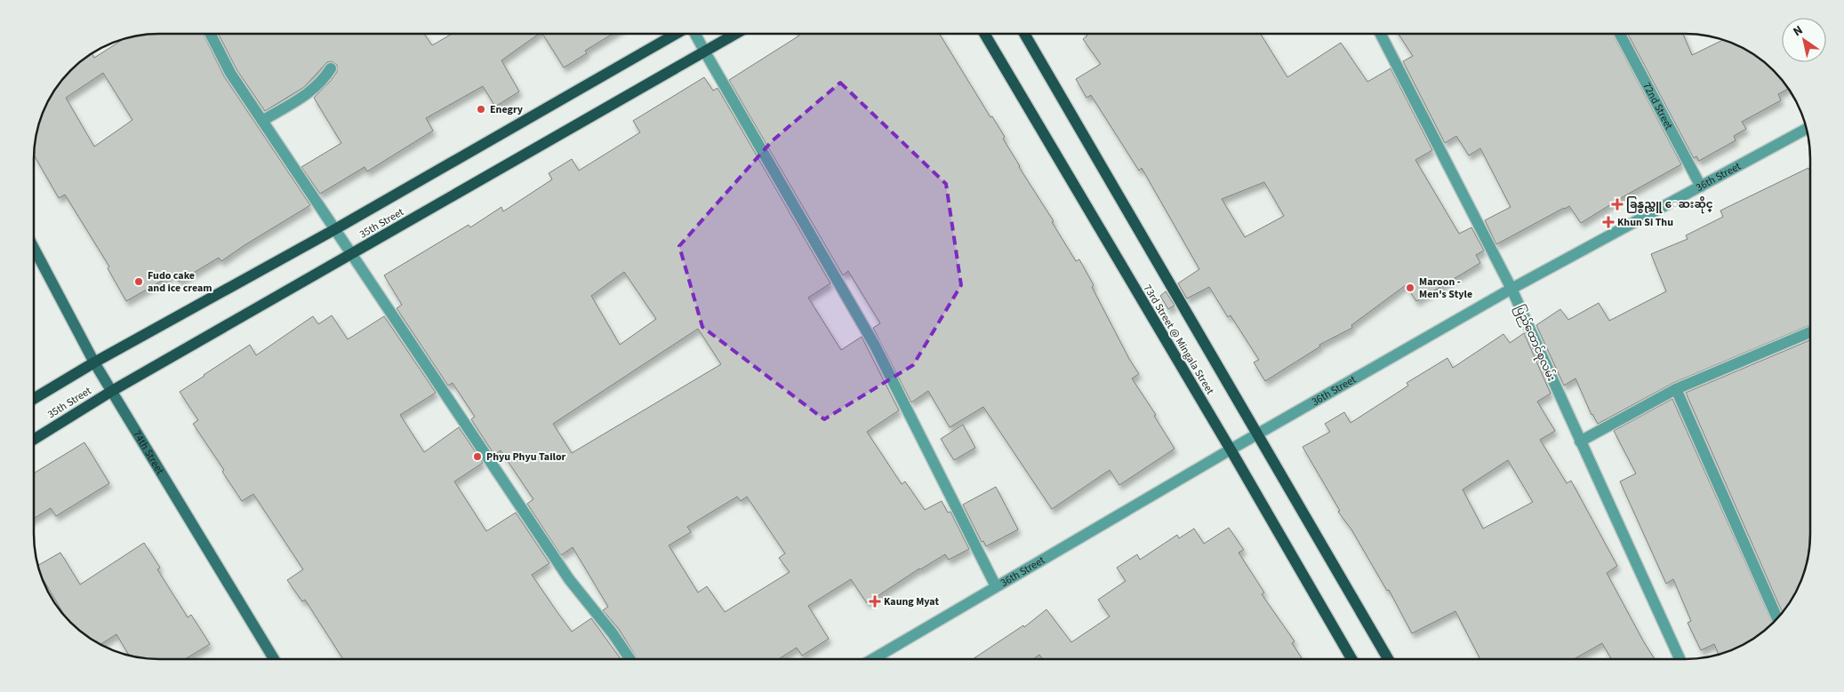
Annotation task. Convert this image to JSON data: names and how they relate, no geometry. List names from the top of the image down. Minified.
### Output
{"streets":{"main road":["35th Street","73rd Street @ Mingala Street"],"street":["72nd Street","36th Street","ပြည်ထောင်စုလမ်း","74th Street"]},"crossings":[["72nd Street","36th Street"],["36th Street","73rd Street @ Mingala Street"],["36th Street","ပြည်ထောင်စုလမ်း"],["35th Street","74th Street"]],"places":{"other":["Enegry","Fudo cake and ice cream","Maroon - Men's Style","Phyu Phyu Tailor"],"health":["ခြန္စည္သူ ေဆးဆိုင္","Khun Si Thu","Kaung Myat"]},"north":"top left"}
